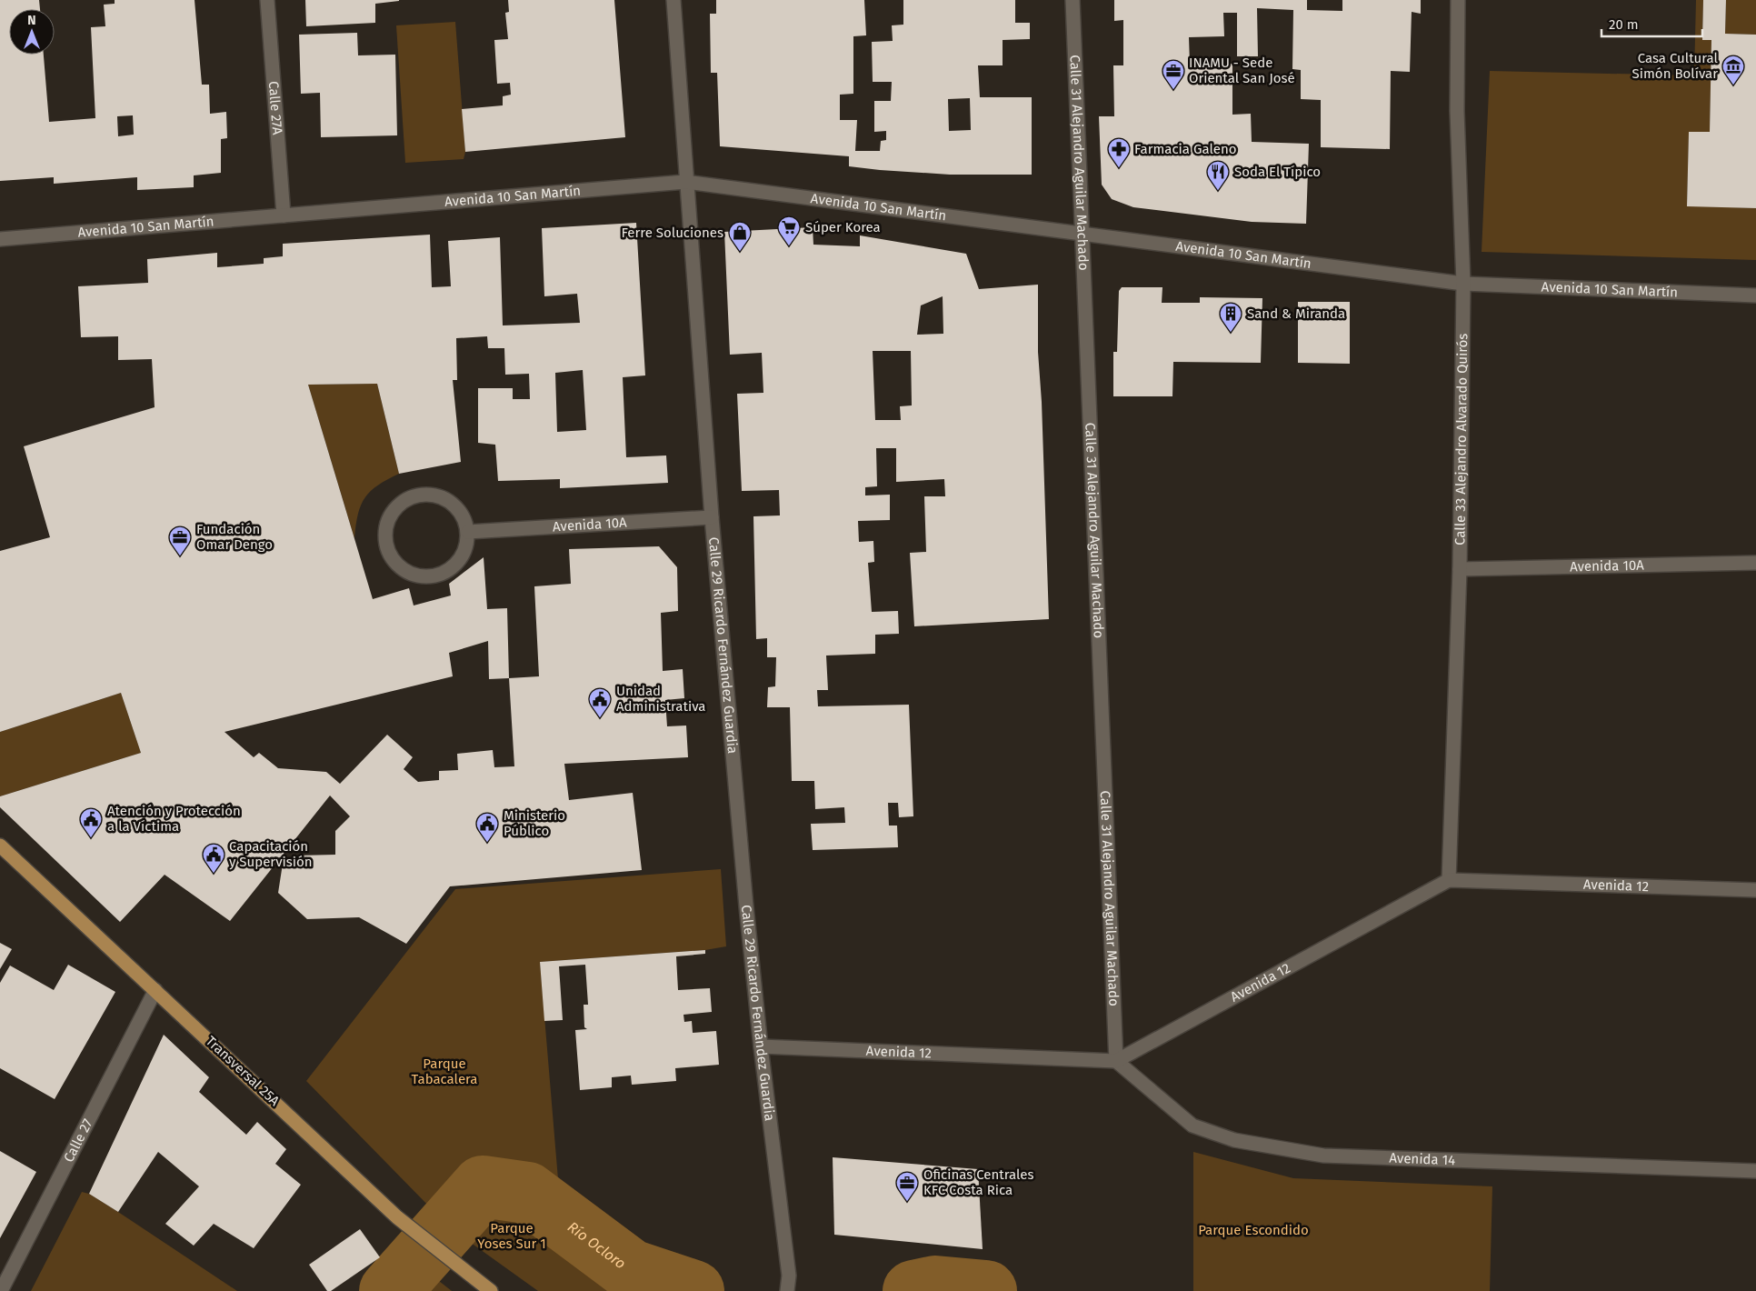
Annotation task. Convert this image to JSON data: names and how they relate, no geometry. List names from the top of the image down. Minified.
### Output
{"streets":{"main road":["Transversal 25A"],"street":["Calle 27A","Calle 31 Alejandro Aguilar Machado","Avenida 10 San Martín","Calle 33 Alejandro Alvarado Quirós","Avenida 10A","Calle 29 Ricardo Fernández Guardia","Avenida 12","Calle 27","Avenida 14"]},"crossings":[["Calle 27A","Avenida 10 San Martín"],["Calle 31 Alejandro Aguilar Machado","Avenida 10 San Martín"],["Calle 31 Alejandro Aguilar Machado","Avenida 12"],["Calle 31 Alejandro Aguilar Machado","Avenida 14"],["Avenida 10 San Martín","Calle 33 Alejandro Alvarado Quirós"],["Avenida 10 San Martín","Calle 29 Ricardo Fernández Guardia"],["Calle 33 Alejandro Alvarado Quirós","Avenida 10A"],["Calle 33 Alejandro Alvarado Quirós","Avenida 12"],["Avenida 10A","Calle 29 Ricardo Fernández Guardia"],["Calle 29 Ricardo Fernández Guardia","Avenida 12"],["Avenida 12","Avenida 14"],["Transversal 25A","Calle 27"]],"water":["Río Ocloro"],"parks":["Parque Tabacalera","Parque Yoses Sur 1","Parque Escondido"],"places":{"museum":["Casa Cultural Simón Bolívar"],"office":["INAMU - Sede Oriental San José","Fundación Omar Dengo","Oficinas Centrales KFC Costa Rica"],"pharmacy":["Farmacia Galeno"],"restaurant":["Soda El Típico"],"supermarket":["Súper Korea"],"shop":["Ferre Soluciones"],"building":["Sand & Miranda"],"public building":["Unidad Administrativa","Atención y Protección a la Víctima","Ministerio Público","Capacitación y Supervisión"]},"scale_bar":"20 m","north":"top"}
